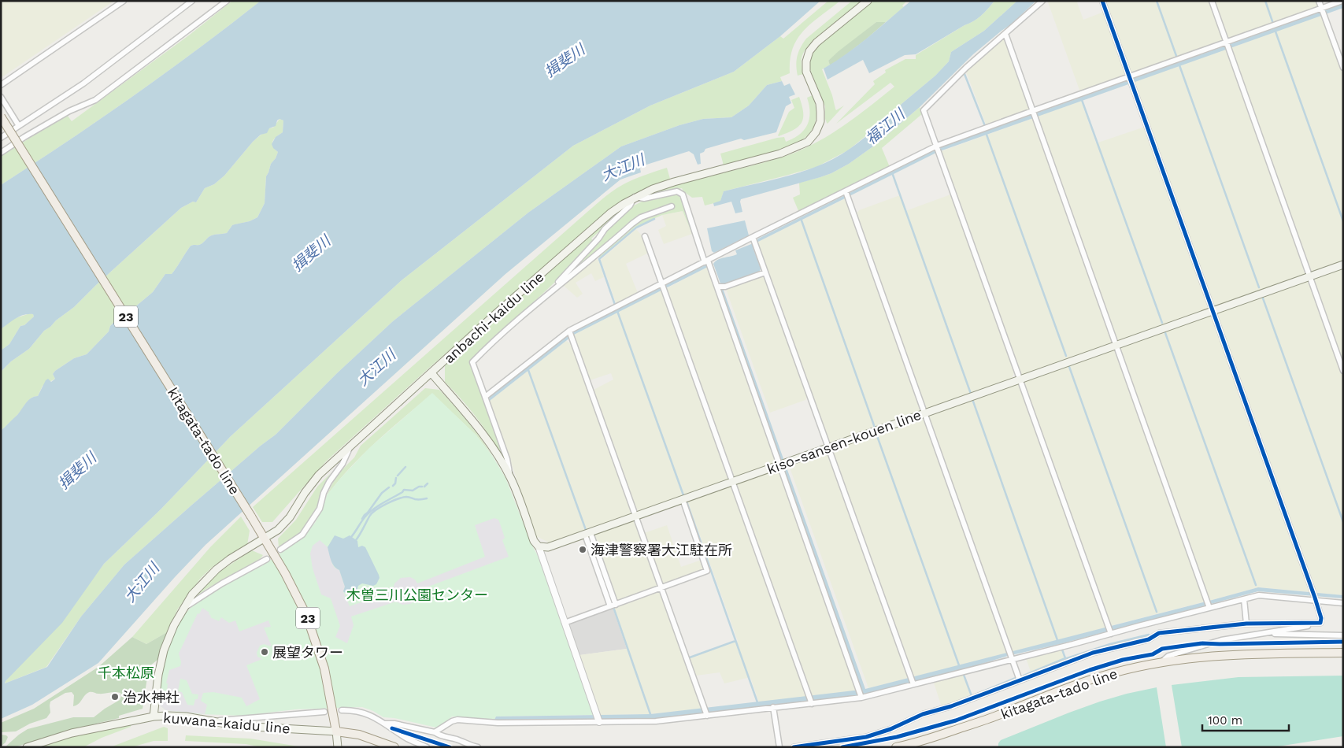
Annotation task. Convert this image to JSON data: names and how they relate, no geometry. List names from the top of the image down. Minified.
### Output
{"streets":{"main road":["23","anbachi-kaidu line","kitagata-tado line","kiso-sansen-kouen line","kuwana-kaidu line"]},"crossings":[["anbachi-kaidu line","kitagata-tado line"],["anbachi-kaidu line","kuwana-kaidu line"],["kitagata-tado line","kuwana-kaidu line"]],"water":["揖斐川","福江川","大江川"],"parks":["木曽三川公園センター","千本松原"],"places":["海津警察署大江駐在所","展望タワー","治水神社"],"scale_bar":"100 m"}
